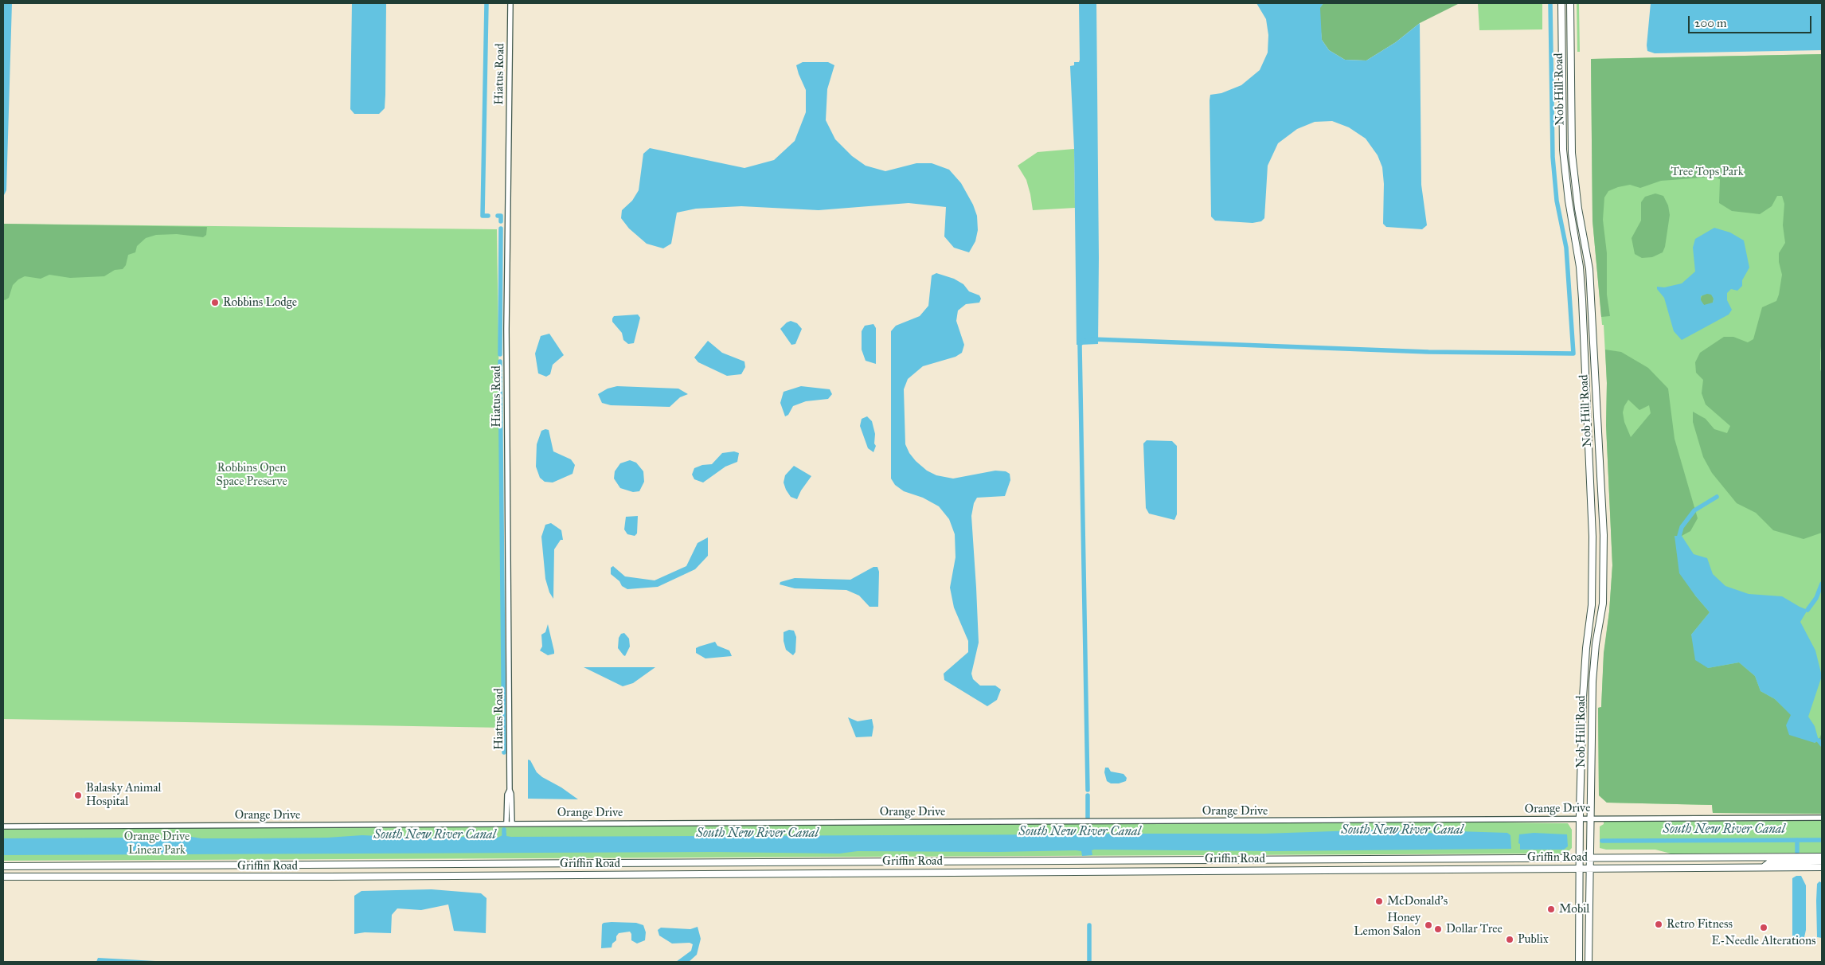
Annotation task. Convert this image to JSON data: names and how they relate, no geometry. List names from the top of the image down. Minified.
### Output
{"streets":{"main road":["Nob Hill Road","Griffin Road"],"street":["Hiatus Road","Orange Drive"]},"crossings":[["Hiatus Road","Orange Drive"],["Nob Hill Road","Orange Drive"],["Nob Hill Road","Griffin Road"]],"water":["South New River Canal"],"parks":["Tree Tops Park","Robbins Open Space Preserve","Orange Drive Linear Park"],"places":["Robbins Lodge","Balasky Animal Hospital","McDonald's","Mobil","Retro Fitness","Honey Lemon Salon","E-Needle Alterations","Dollar Tree","Publix"],"scale_bar":"200 m"}
